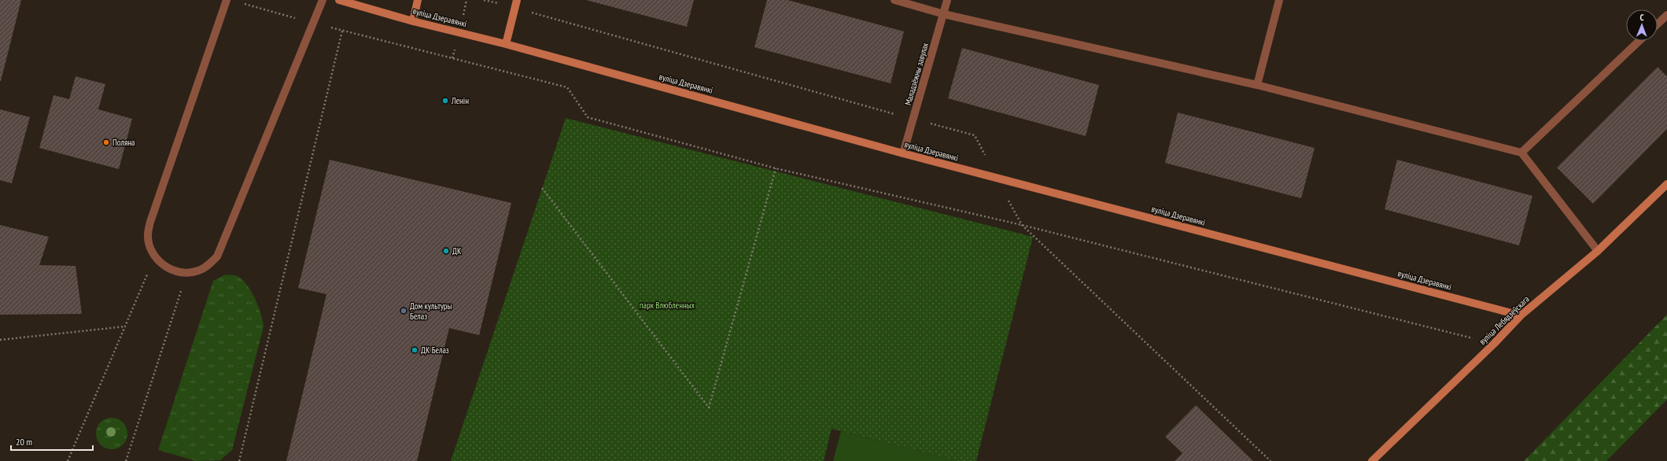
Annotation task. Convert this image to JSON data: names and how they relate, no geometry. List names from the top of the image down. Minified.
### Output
{"streets":{"street":["вуліца Дзеравянкі","Маладзёжны завулак","вуліца Лебядзеўскага"]},"crossings":[["вуліца Дзеравянкі","Маладзёжны завулак"],["вуліца Дзеравянкі","вуліца Лебядзеўскага"]],"parks":["парк Влюбленных"],"places":["Ленін","Поляна","ДК","Дом культуры Белаз","ДК Белаз"],"scale_bar":"20 m","north":"top"}
